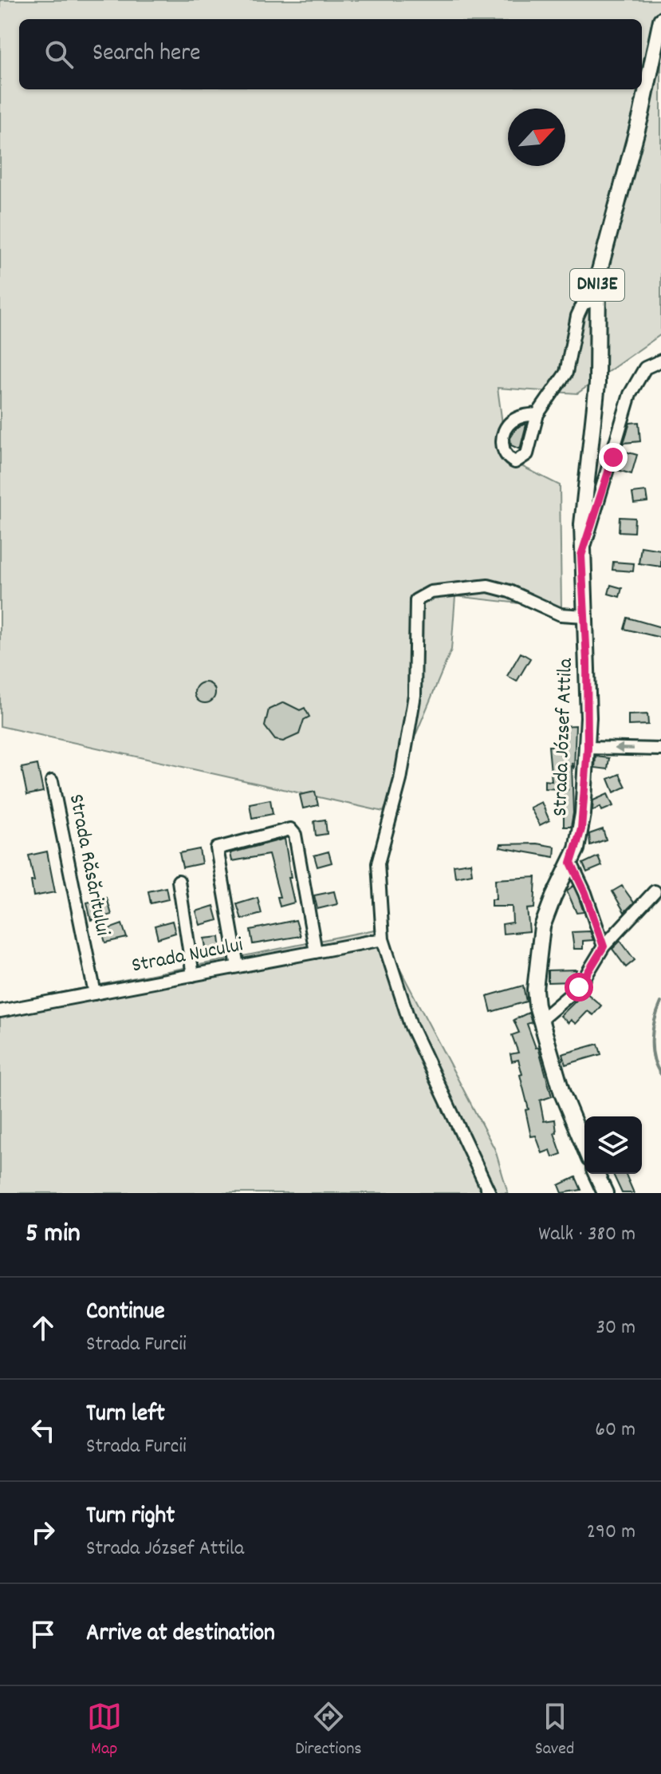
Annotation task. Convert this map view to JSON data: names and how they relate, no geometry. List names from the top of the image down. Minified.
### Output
{"streets":{"main road":["DN13E","Strada József Attila"],"street":["Strada Răsăritului","Strada Nucului"]},"crossings":[["DN13E","Strada József Attila"],["Strada Răsăritului","Strada Nucului"]],"north":"top right","page":{"search":"Search here","heading":["5 min","Walk · 380 m"],"list":[["Continue","Strada Furcii","30 m"],["Turn left","Strada Furcii","60 m"],["Turn right","Strada József Attila","290 m"],"Arrive at destination"],"nav":["Map","Directions","Saved"]}}
